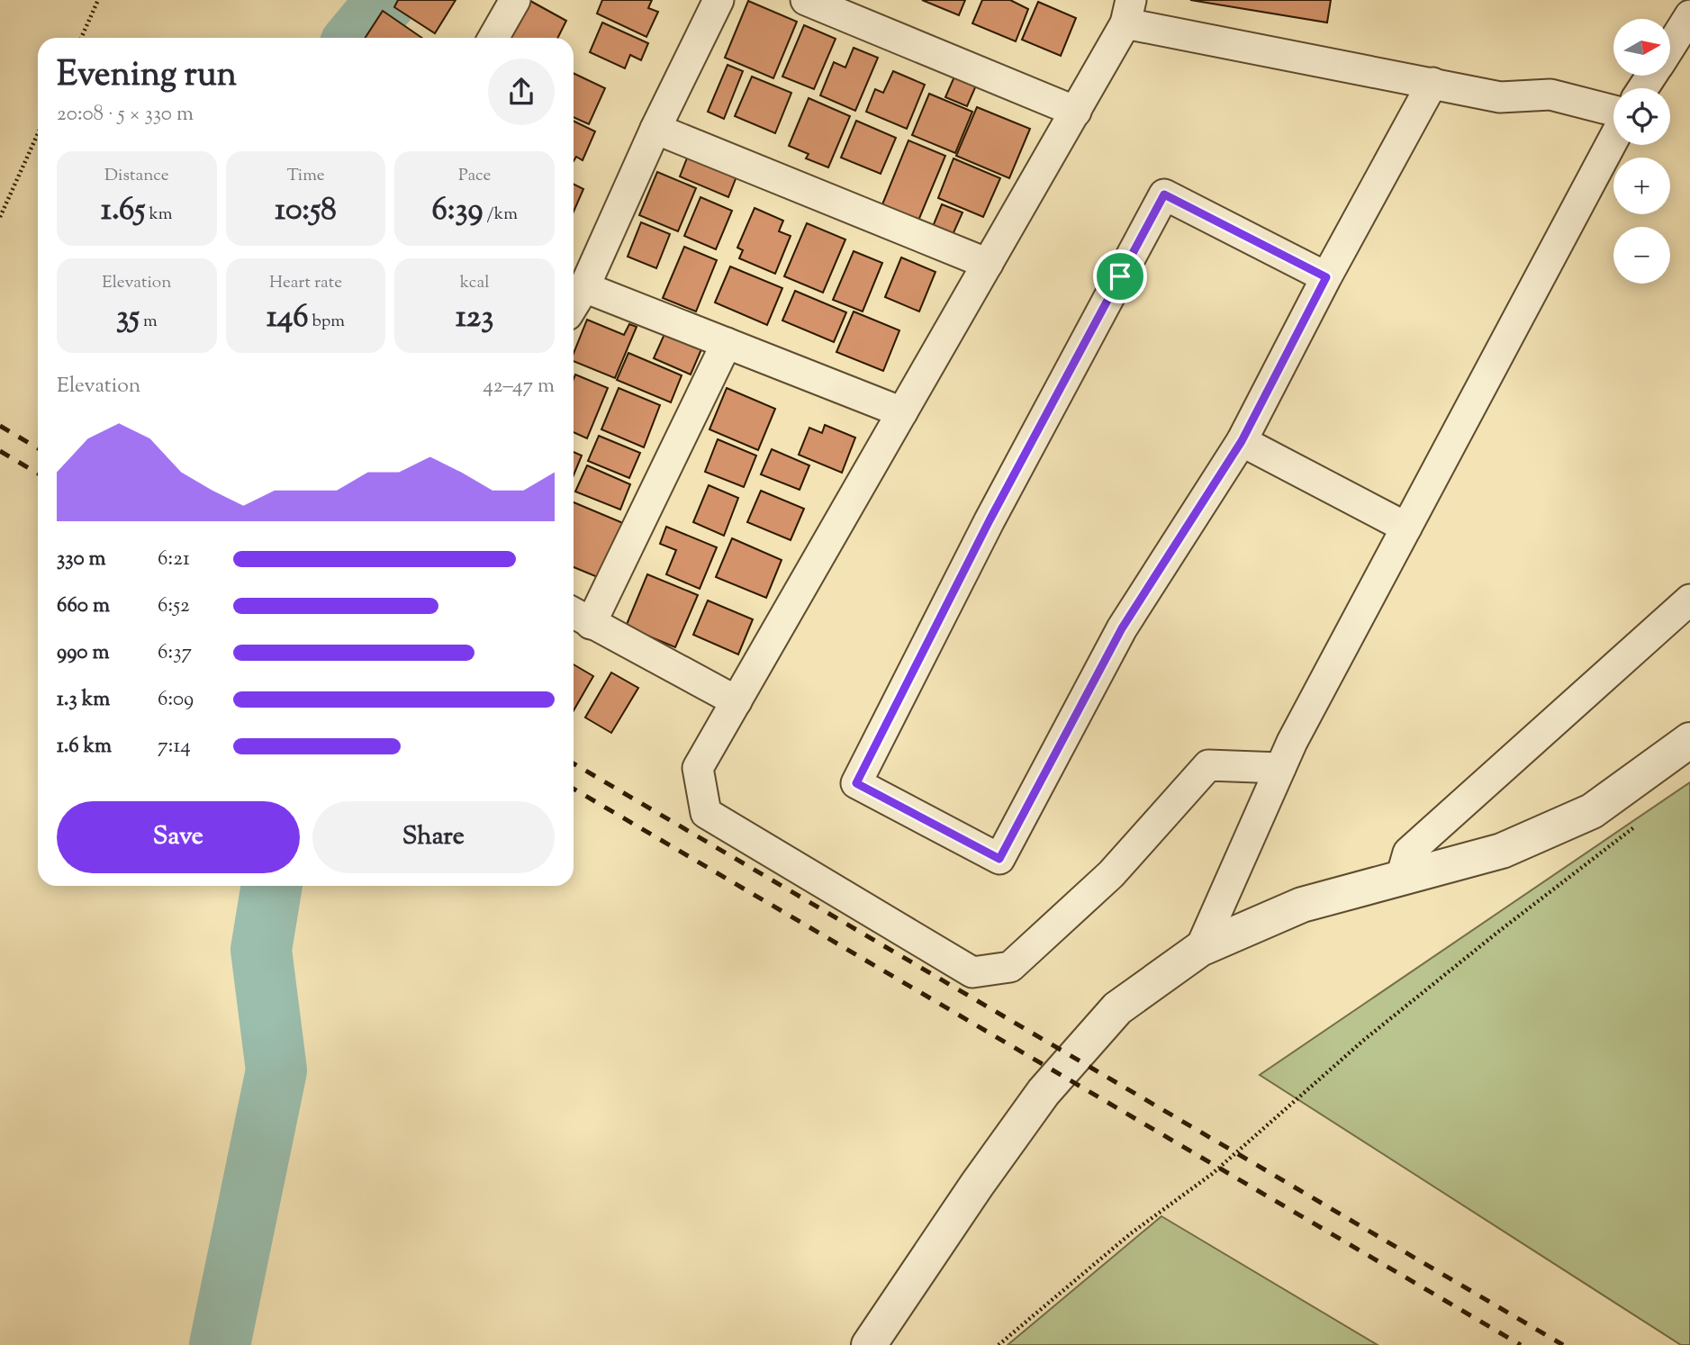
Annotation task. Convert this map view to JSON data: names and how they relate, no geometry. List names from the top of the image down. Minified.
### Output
{"north":"right","page":{"map_buttons":["+","−"],"heading":["Evening run","20:08 · 5 × 330 m"],"stats":[["Distance","1.65 km"],["Time","10:58"],["Pace","6:39 /km"],["Elevation","35 m"],["Heart rate","146 bpm"],["kcal","123"]],"chart":["Elevation","42–47 m"],"list":[{"name":"330 m","note":"6:21"},{"name":"660 m","note":"6:52"},{"name":"990 m","note":"6:37"},{"name":"1.3 km","note":"6:09"},{"name":"1.6 km","note":"7:14"}],"buttons":["Save","Share"]}}
